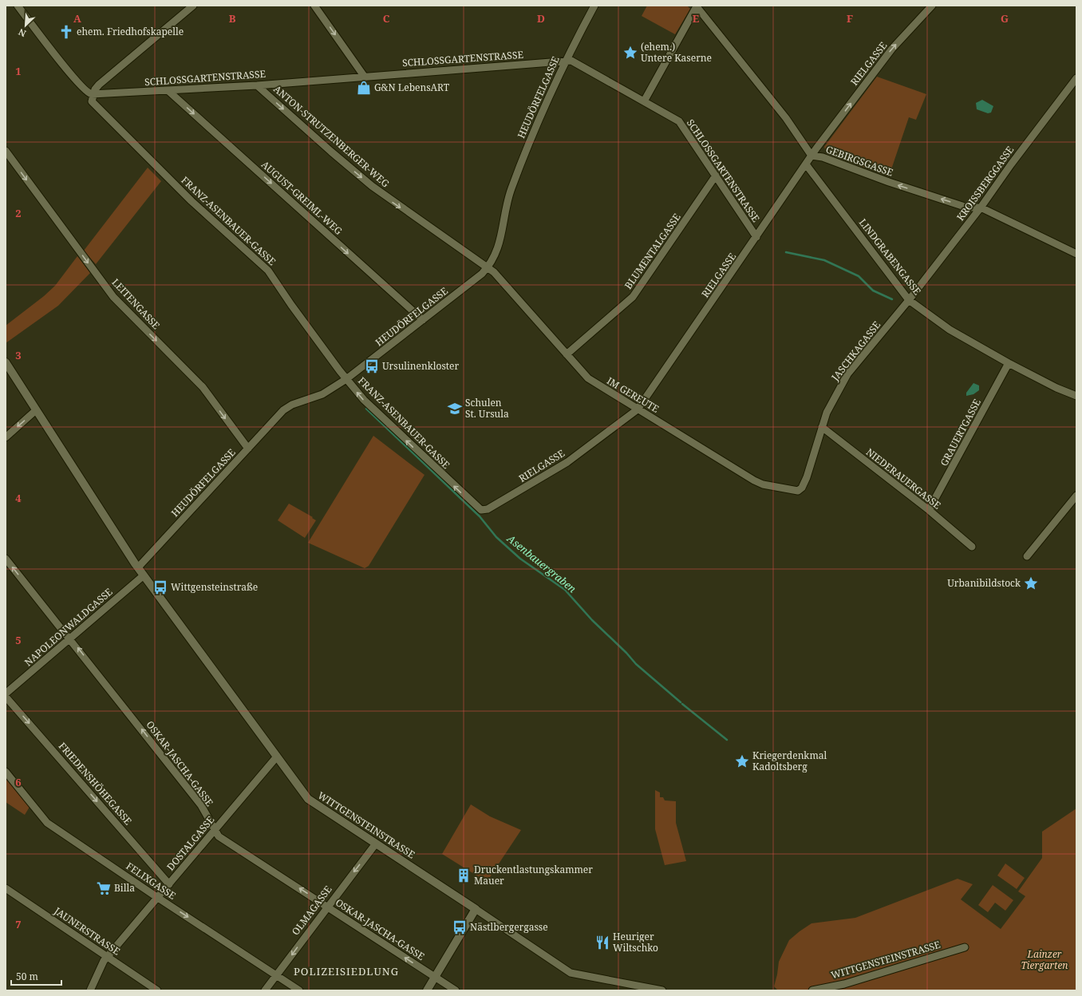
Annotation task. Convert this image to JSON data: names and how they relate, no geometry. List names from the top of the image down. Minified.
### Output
{"streets":{"street":["SCHLOSSGARTENSTRASSE","RIELGASSE","HEUDÖRFELGASSE","ANTON-STRUTZENBERGER-WEG","GEBIRGSGASSE","KROISSBERGGASSE","AUGUST-GREIML-WEG","FRANZ-ASENBAUER-GASSE","BLUMENTALGASSE","LINDGRABENGASSE","LEITENGASSE","JASCHKAGASSE","IM GEREUTE","GRAUERTGASSE","NIEDERAUERGASSE","NAPOLEONWALDGASSE","OSKAR-JASCHA-GASSE","FRIEDENSHÖHEGASSE","WITTGENSTEINSTRASSE","DOSTALGASSE","FELIXGASSE","OLMAGASSE","JAUNERSTRASSE"]},"crossings":[["SCHLOSSGARTENSTRASSE","RIELGASSE"],["SCHLOSSGARTENSTRASSE","HEUDÖRFELGASSE"],["SCHLOSSGARTENSTRASSE","ANTON-STRUTZENBERGER-WEG"],["SCHLOSSGARTENSTRASSE","AUGUST-GREIML-WEG"],["SCHLOSSGARTENSTRASSE","FRANZ-ASENBAUER-GASSE"],["SCHLOSSGARTENSTRASSE","BLUMENTALGASSE"],["RIELGASSE","GEBIRGSGASSE"],["RIELGASSE","FRANZ-ASENBAUER-GASSE"],["RIELGASSE","LINDGRABENGASSE"],["RIELGASSE","IM GEREUTE"],["HEUDÖRFELGASSE","ANTON-STRUTZENBERGER-WEG"],["HEUDÖRFELGASSE","AUGUST-GREIML-WEG"],["HEUDÖRFELGASSE","FRANZ-ASENBAUER-GASSE"],["HEUDÖRFELGASSE","LEITENGASSE"],["HEUDÖRFELGASSE","IM GEREUTE"],["HEUDÖRFELGASSE","WITTGENSTEINSTRASSE"],["ANTON-STRUTZENBERGER-WEG","IM GEREUTE"],["GEBIRGSGASSE","KROISSBERGGASSE"],["KROISSBERGGASSE","LINDGRABENGASSE"],["KROISSBERGGASSE","JASCHKAGASSE"],["BLUMENTALGASSE","IM GEREUTE"],["LINDGRABENGASSE","JASCHKAGASSE"],["LINDGRABENGASSE","GRAUERTGASSE"],["JASCHKAGASSE","IM GEREUTE"],["JASCHKAGASSE","NIEDERAUERGASSE"],["GRAUERTGASSE","NIEDERAUERGASSE"],["NAPOLEONWALDGASSE","OSKAR-JASCHA-GASSE"],["NAPOLEONWALDGASSE","WITTGENSTEINSTRASSE"],["OSKAR-JASCHA-GASSE","DOSTALGASSE"],["OSKAR-JASCHA-GASSE","OLMAGASSE"],["FRIEDENSHÖHEGASSE","DOSTALGASSE"],["WITTGENSTEINSTRASSE","DOSTALGASSE"],["WITTGENSTEINSTRASSE","OLMAGASSE"],["DOSTALGASSE","FELIXGASSE"],["DOSTALGASSE","JAUNERSTRASSE"],["FELIXGASSE","OLMAGASSE"]],"one_way":["ANTON-STRUTZENBERGER-WEG","GEBIRGSGASSE","AUGUST-GREIML-WEG","LEITENGASSE","OSKAR-JASCHA-GASSE","FRIEDENSHÖHEGASSE","FELIXGASSE","OLMAGASSE"],"districts":["POLIZEISIEDLUNG"],"water":["Asenbauergraben"],"parks":["Lainzer Tiergarten"],"places":{"church":["ehem. Friedhofskapelle"],"place":["(ehem.) Untere Kaserne","Urbanibildstock","Kriegerdenkmal Kadoltsberg"],"shop":["G&N LebensART"],"bus stop":["Ursulinenkloster","Wittgensteinstraße","Nästlbergergasse"],"school or university":["Schulen St. Ursula"],"building":["Druckentlastungskammer Mauer"],"supermarket":["Billa"],"restaurant":["Heuriger Wiltschko"]},"scale_bar":"50 m","north":"bottom left","grid":{"columns":["A","B","C","D","E","F","G"],"rows":["1","2","3","4","5","6","7"]}}
